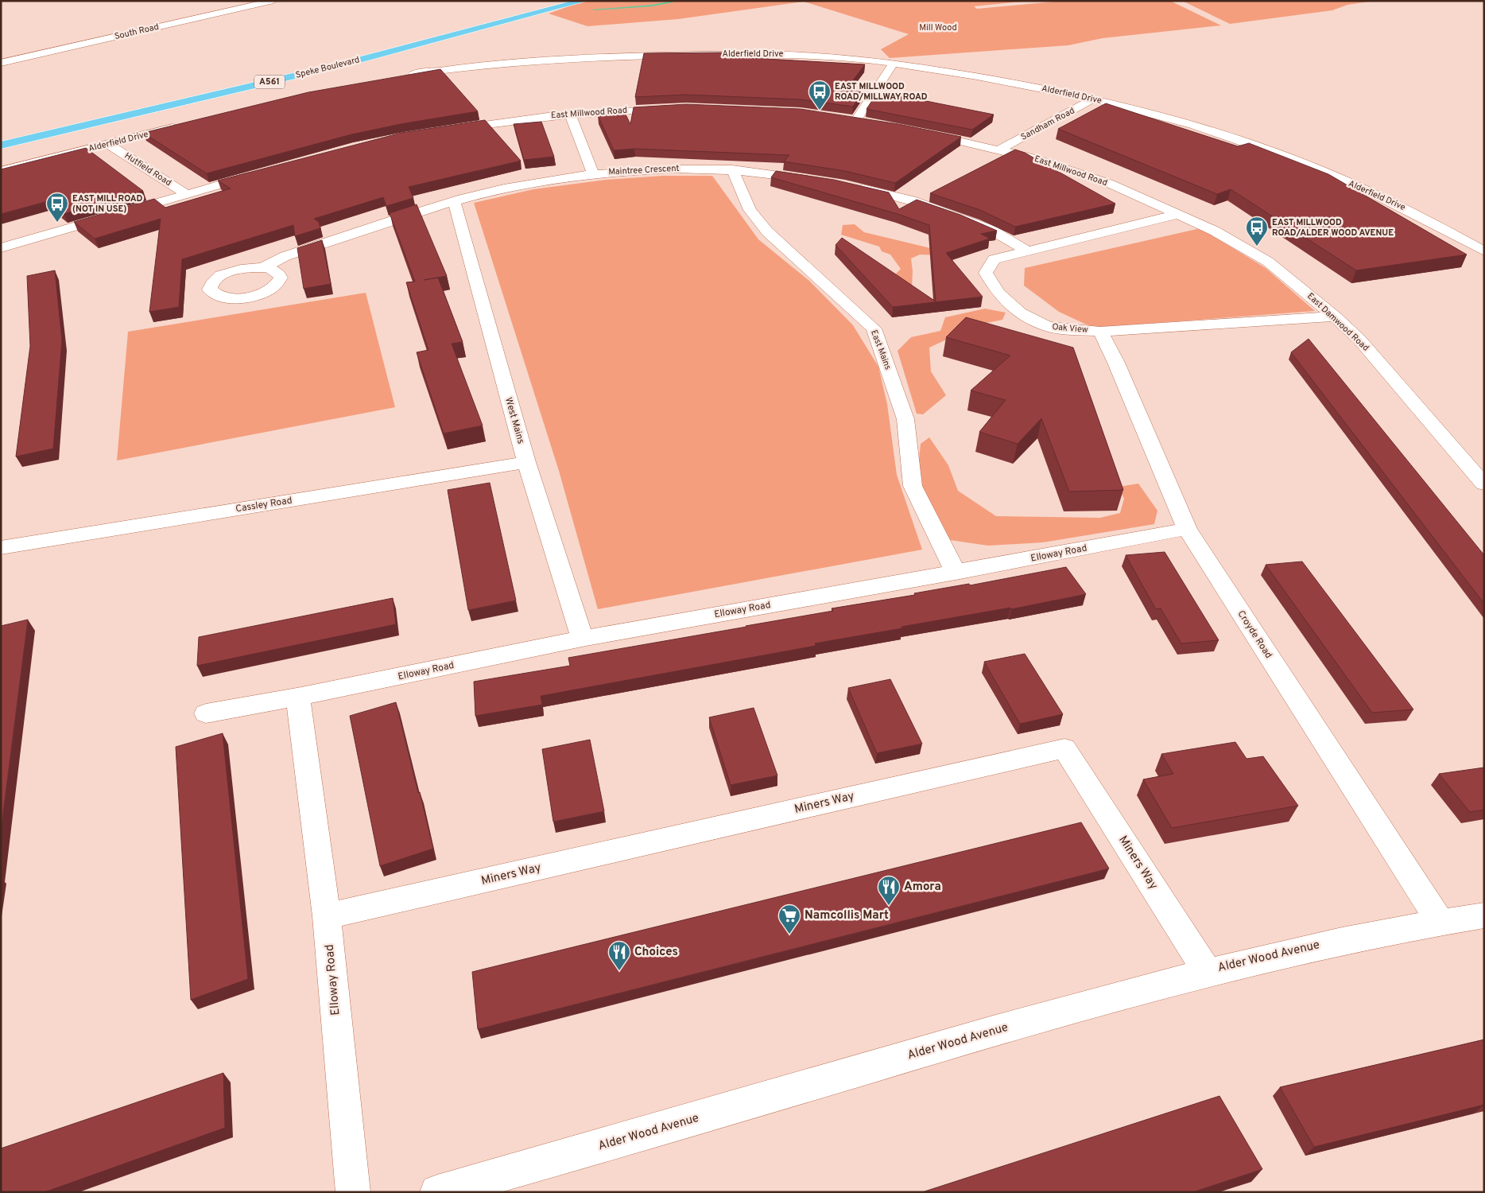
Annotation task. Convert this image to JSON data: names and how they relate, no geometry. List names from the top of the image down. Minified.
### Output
{"streets":{"highway":["Speke Boulevard","A561"],"street":["South Road","Alderfield Drive","East Millwood Road","Sandham Road","Hutfield Road","Maintree Crescent","East Damwood Road","Oak View","East Mains","West Mains","Cassley Road","Elloway Road","Croyde Road","Miners Way","Alder Wood Avenue"]},"crossings":[["Alderfield Drive","Sandham Road"],["Alderfield Drive","Hutfield Road"],["East Millwood Road","Sandham Road"],["East Millwood Road","East Damwood Road"],["East Millwood Road","Oak View"],["Maintree Crescent","East Mains"],["Maintree Crescent","West Mains"],["East Damwood Road","Oak View"],["Oak View","Croyde Road"],["East Mains","Elloway Road"],["West Mains","Cassley Road"],["West Mains","Elloway Road"],["Elloway Road","Croyde Road"],["Elloway Road","Miners Way"],["Croyde Road","Alder Wood Avenue"],["Miners Way","Alder Wood Avenue"]],"parks":["Mill Wood"],"places":{"bus stop":["EAST MILLWOOD ROAD/MILLWAY ROAD","EAST MILL ROAD (NOT IN USE)","EAST MILLWOOD ROAD/ALDER WOOD AVENUE"],"restaurant":["Amora","Choices"],"supermarket":["Namcollis Mart"]}}
